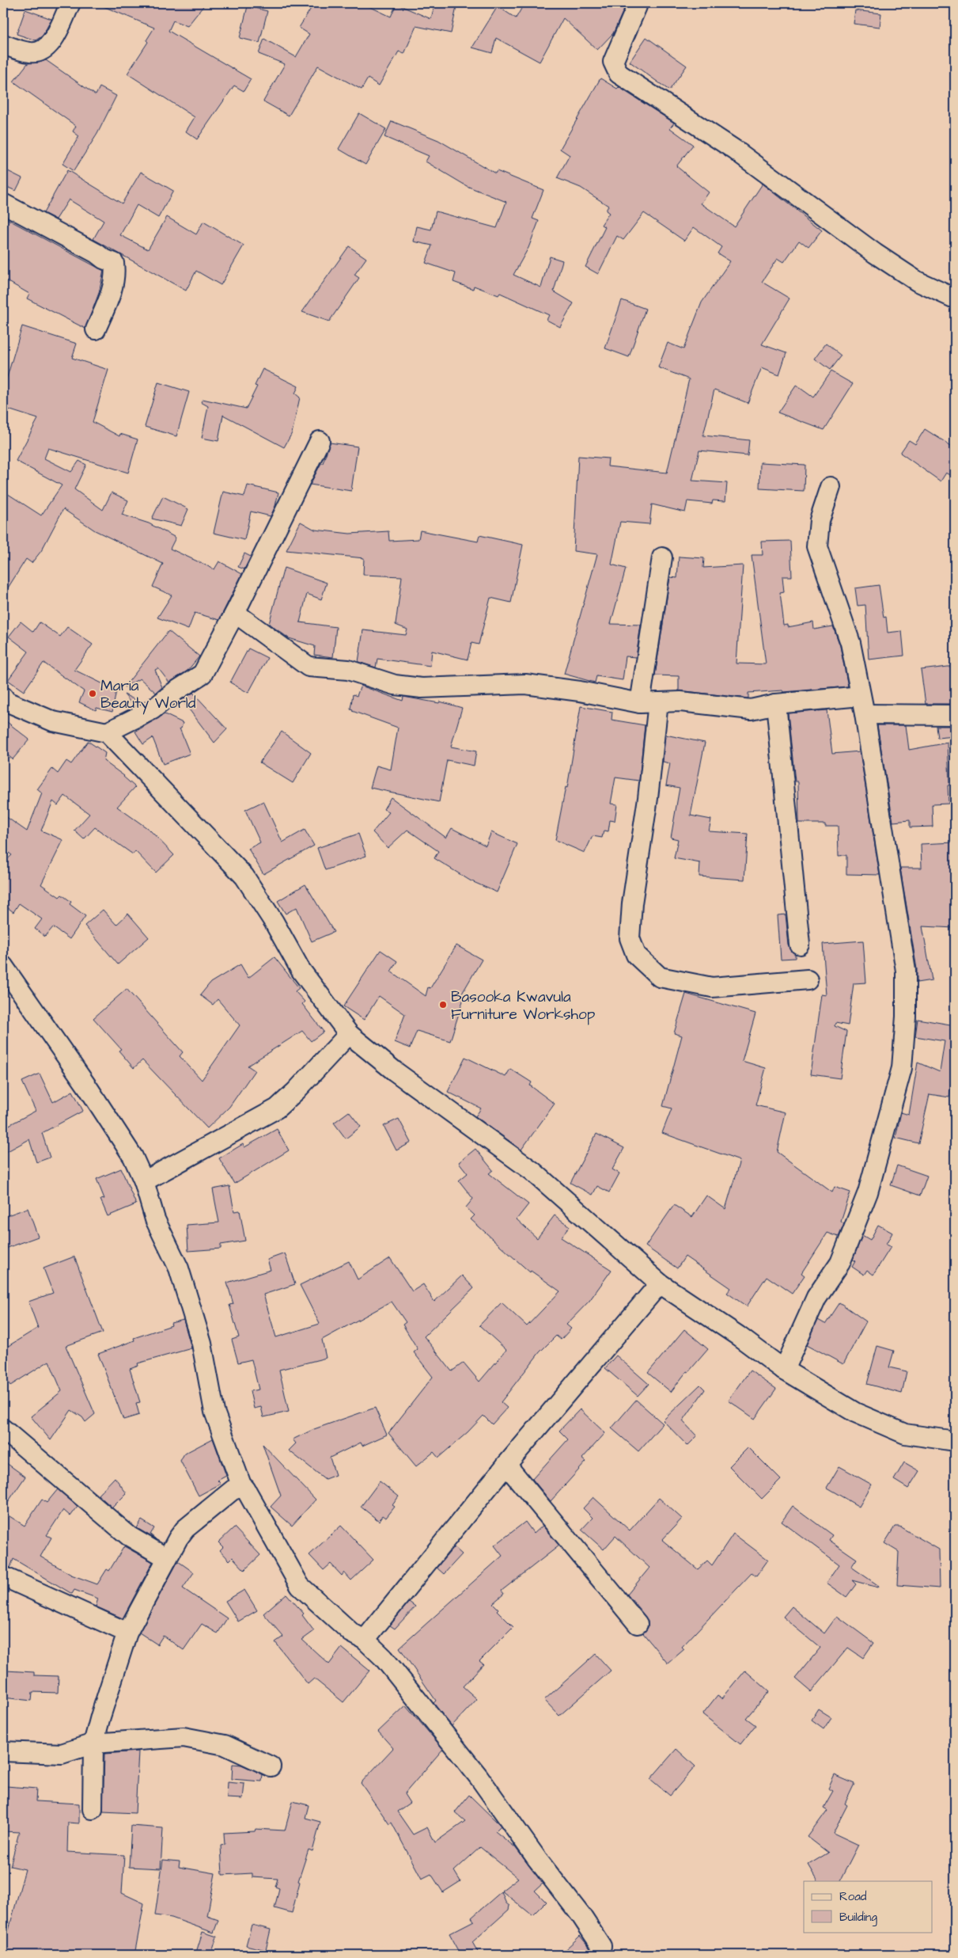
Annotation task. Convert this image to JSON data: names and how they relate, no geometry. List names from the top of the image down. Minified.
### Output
{"places":["Maria Beauty World","Basooka Kwavula Furniture Workshop"],"legend":["Road","Building"]}
